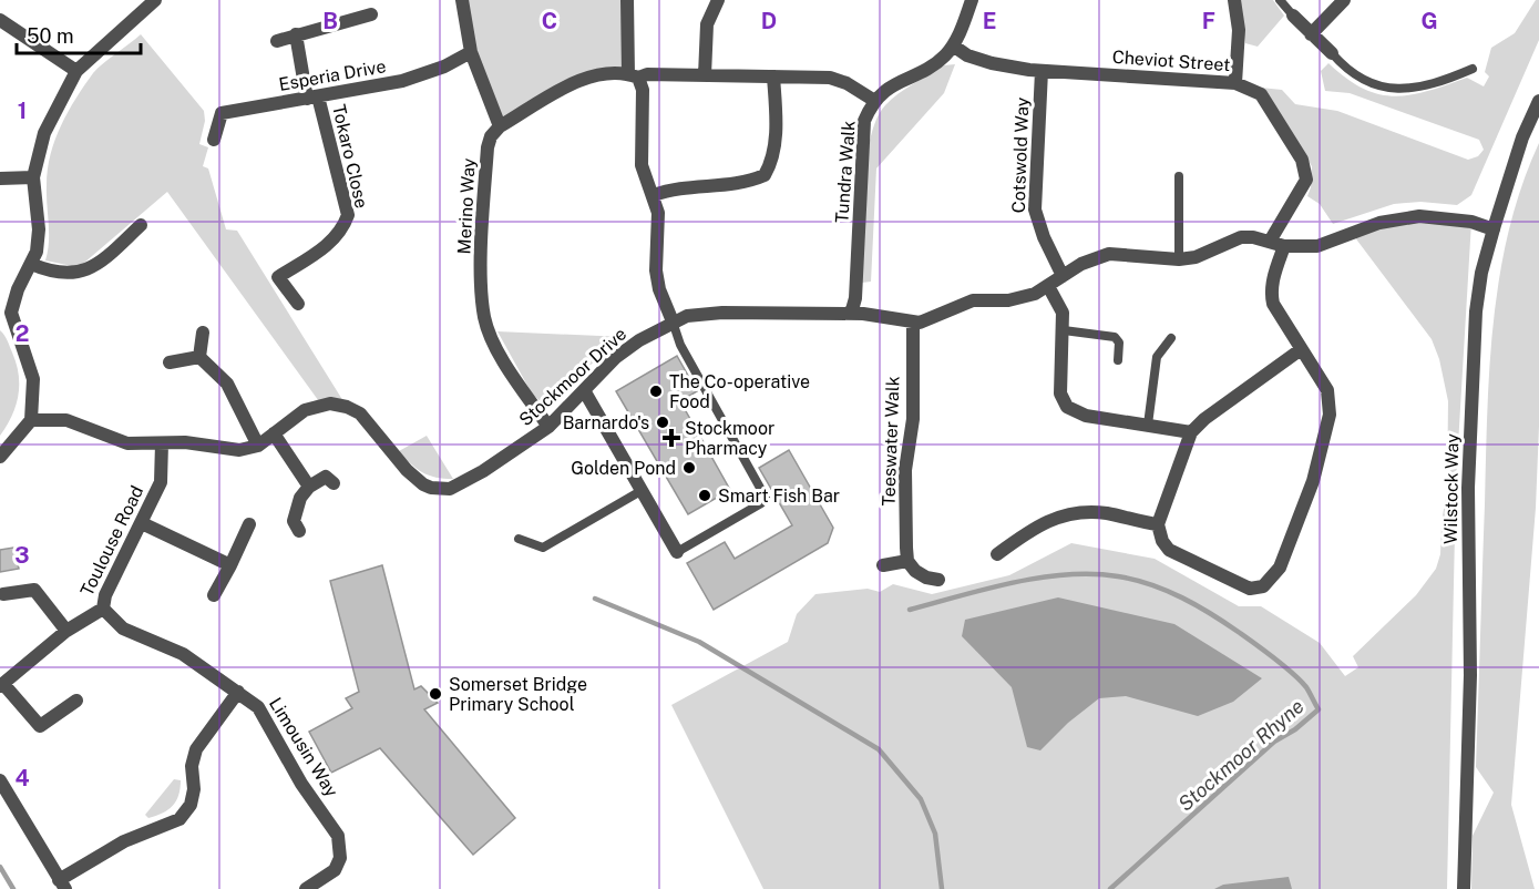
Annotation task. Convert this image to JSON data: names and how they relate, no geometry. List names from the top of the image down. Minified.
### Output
{"streets":{"street":["Cheviot Street","Esperia Drive","Cotswold Way","Tokaro Close","Tundra Walk","Merino Way","Stockmoor Drive","Teeswater Walk","Wilstock Way","Toulouse Road","Limousin Way"]},"crossings":[["Cheviot Street","Cotswold Way"],["Cheviot Street","Tundra Walk"],["Esperia Drive","Tokaro Close"],["Tundra Walk","Stockmoor Drive"],["Merino Way","Stockmoor Drive"],["Stockmoor Drive","Teeswater Walk"],["Toulouse Road","Limousin Way"]],"water":["Stockmoor Rhyne"],"places":{"other":["The Co-operative Food","Barnardo's","Golden Pond","Smart Fish Bar","Somerset Bridge Primary School"],"health":["Stockmoor Pharmacy"]},"scale_bar":"50 m","grid":{"columns":["B","C","D","E","F","G"],"rows":["1","2","3","4"]}}
